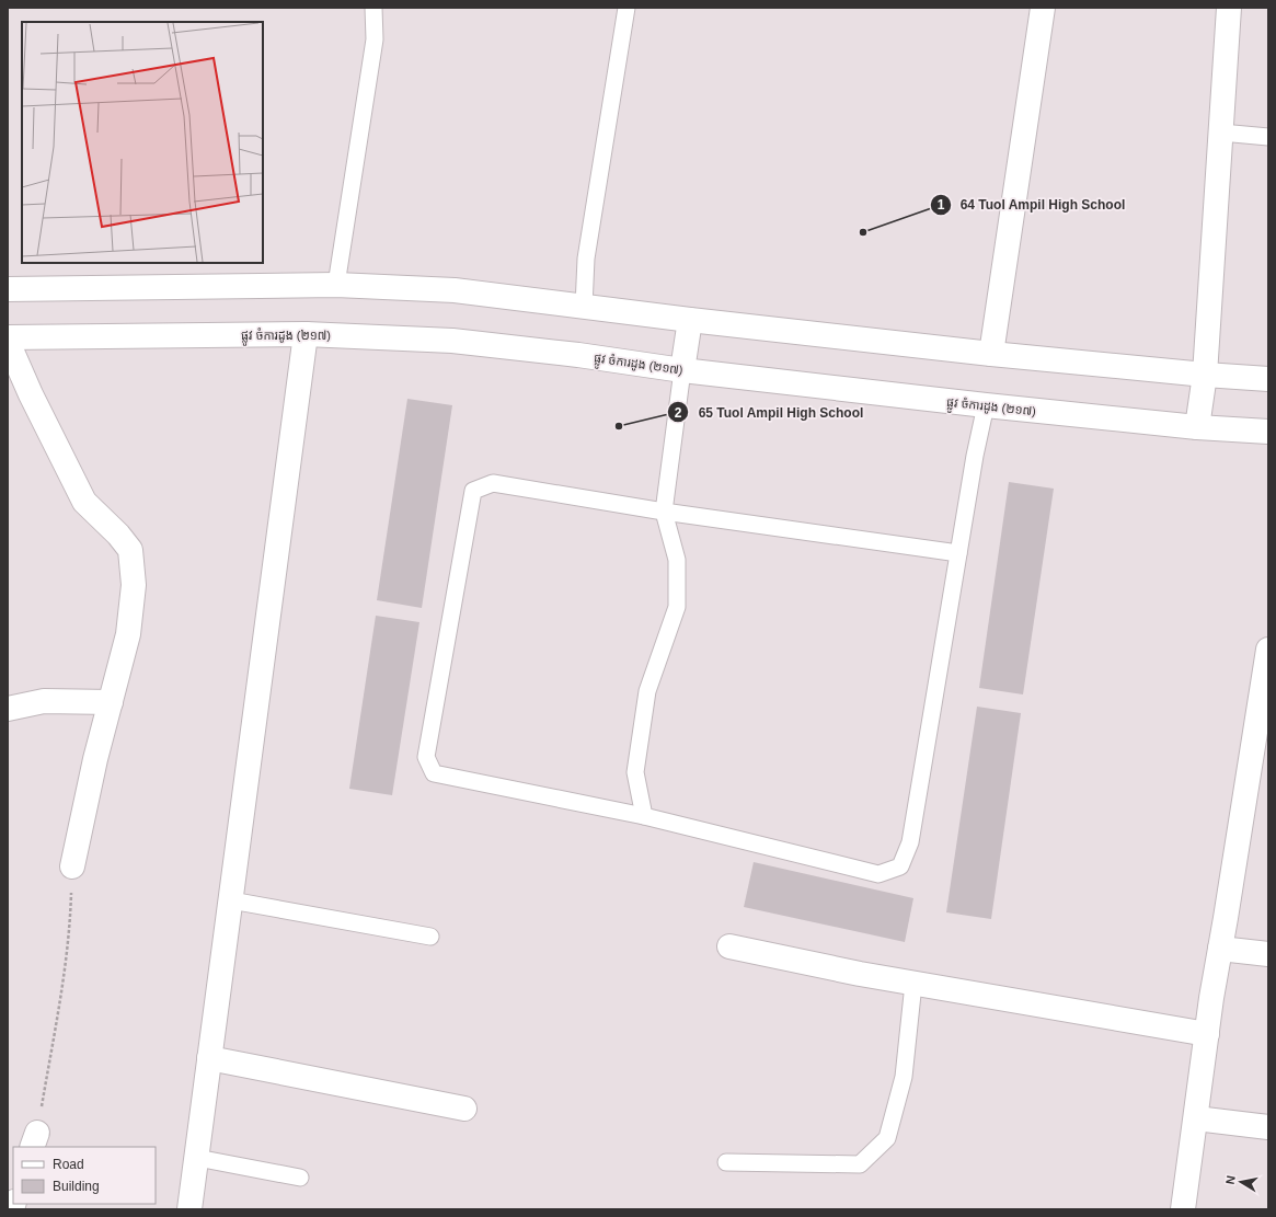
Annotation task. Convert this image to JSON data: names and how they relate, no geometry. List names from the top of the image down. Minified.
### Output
{"streets":{"street":["ផ្លូវ ចំការដូង (២១៧)"]},"places":["64 Tuol Ampil High School","65 Tuol Ampil High School"],"legend":["Road","Building"],"north":"left"}
